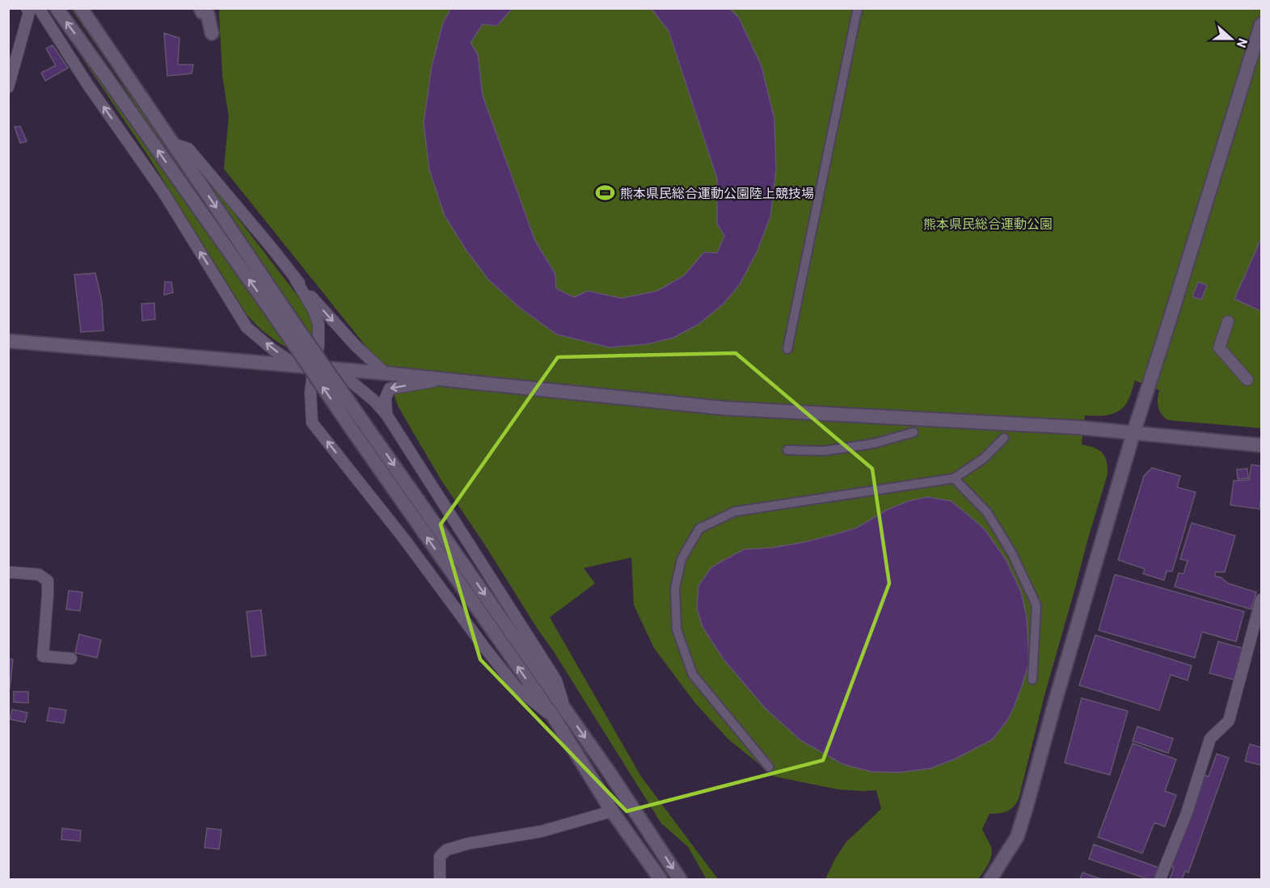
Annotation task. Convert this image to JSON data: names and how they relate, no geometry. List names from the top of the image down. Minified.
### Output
{"parks":["熊本県民総合運動公園"],"places":{"sports":["熊本県民総合運動公園陸上競技場"]},"north":"right"}
